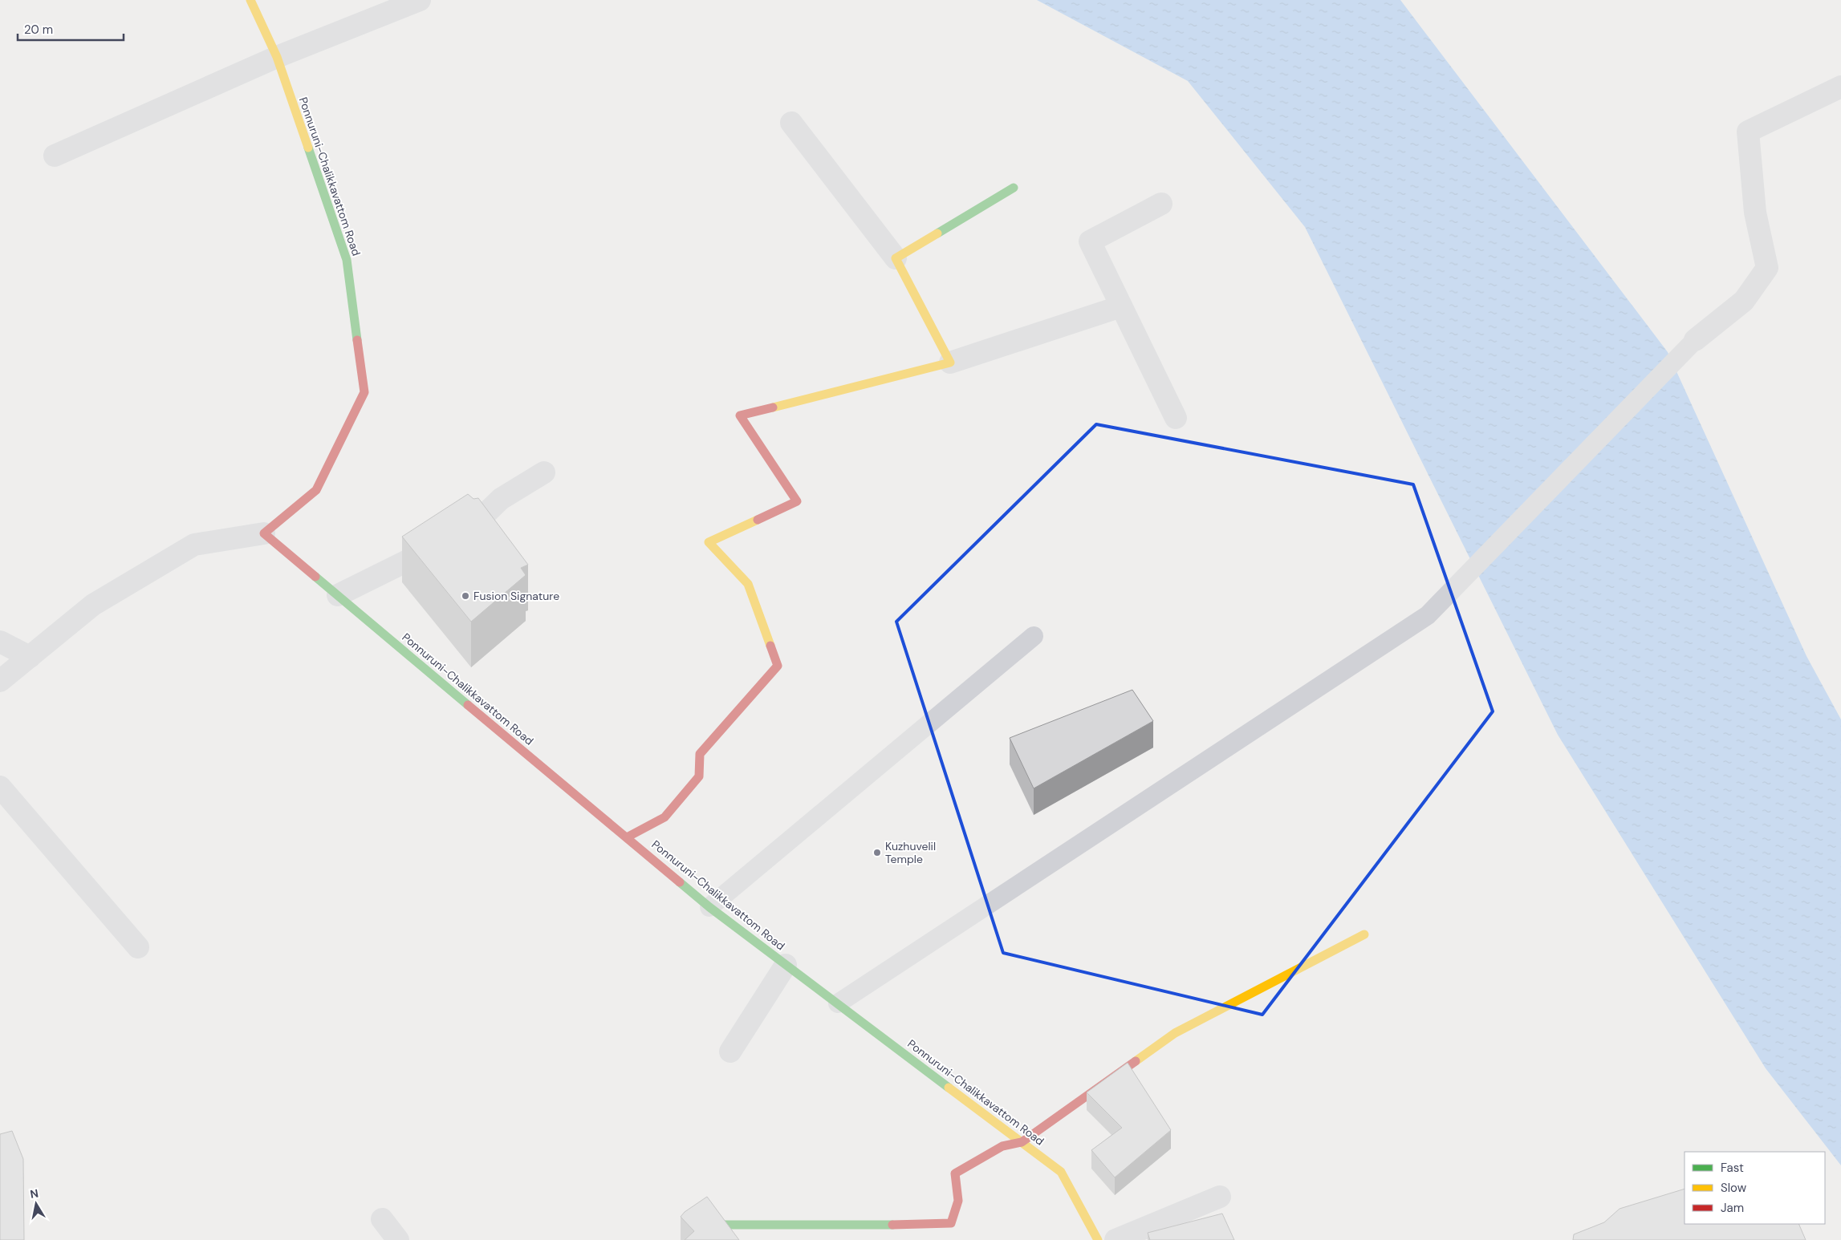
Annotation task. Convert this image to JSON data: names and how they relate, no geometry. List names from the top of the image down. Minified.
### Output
{"streets":{"street":["Ponnuruni-Chalikkavattom Road"]},"places":["Fusion Signature","Kuzhuvelil Temple"],"legend":["Fast","Slow","Jam"],"scale_bar":"20 m","north":"top"}
